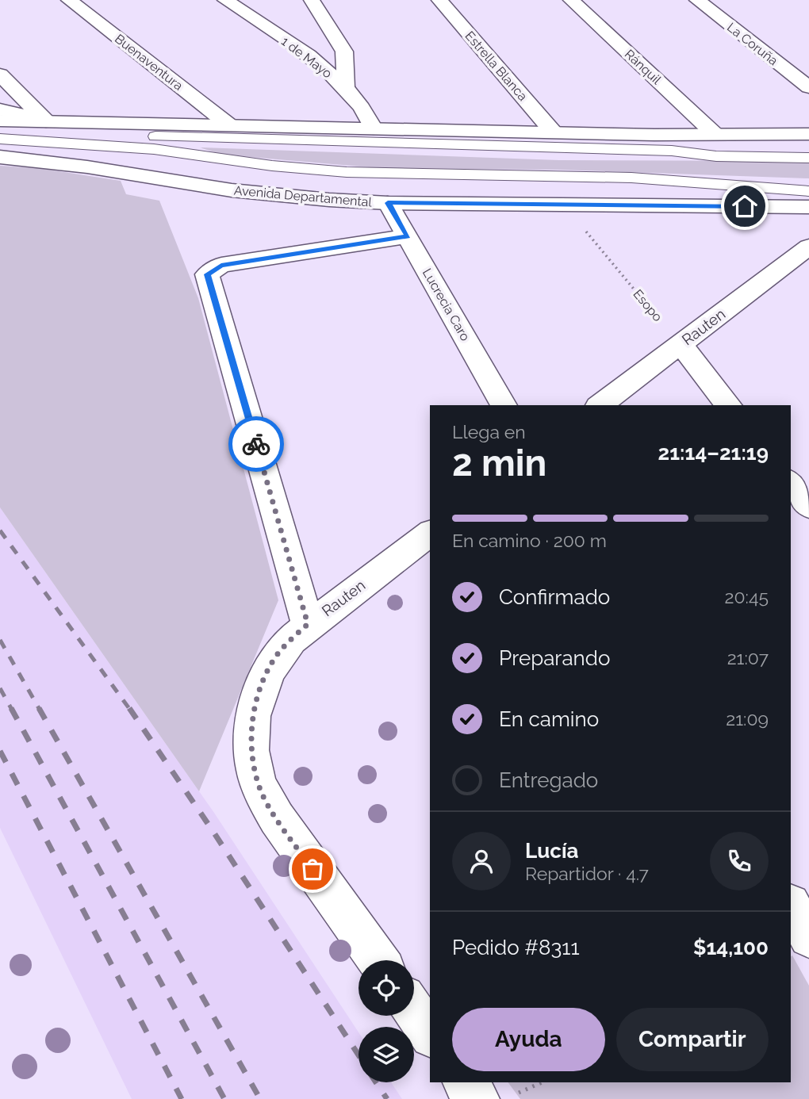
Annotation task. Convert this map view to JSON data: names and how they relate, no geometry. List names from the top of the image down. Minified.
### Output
{"streets":{"street":["La Coruña","1 de Mayo","Buenaventura","Estrella Blanca","Ránquil","Avenida Departamental","Lucrecia Caro","Rauten"],"path":["Esopo"]},"crossings":[["Avenida Departamental","Lucrecia Caro"],["Avenida Departamental","Esopo"],["Esopo","Rauten"]],"page":{"heading":["2 min","Llega en","21:14–21:19"],"panel":["Lucía","Repartidor · 4.7","Pedido #8311","$14,100"],"bar":"En camino · 200 m","list":[["Confirmado","20:45"],["Preparando","21:07"],["En camino","21:09"],"Entregado"],"buttons":["Ayuda","Compartir"]}}
